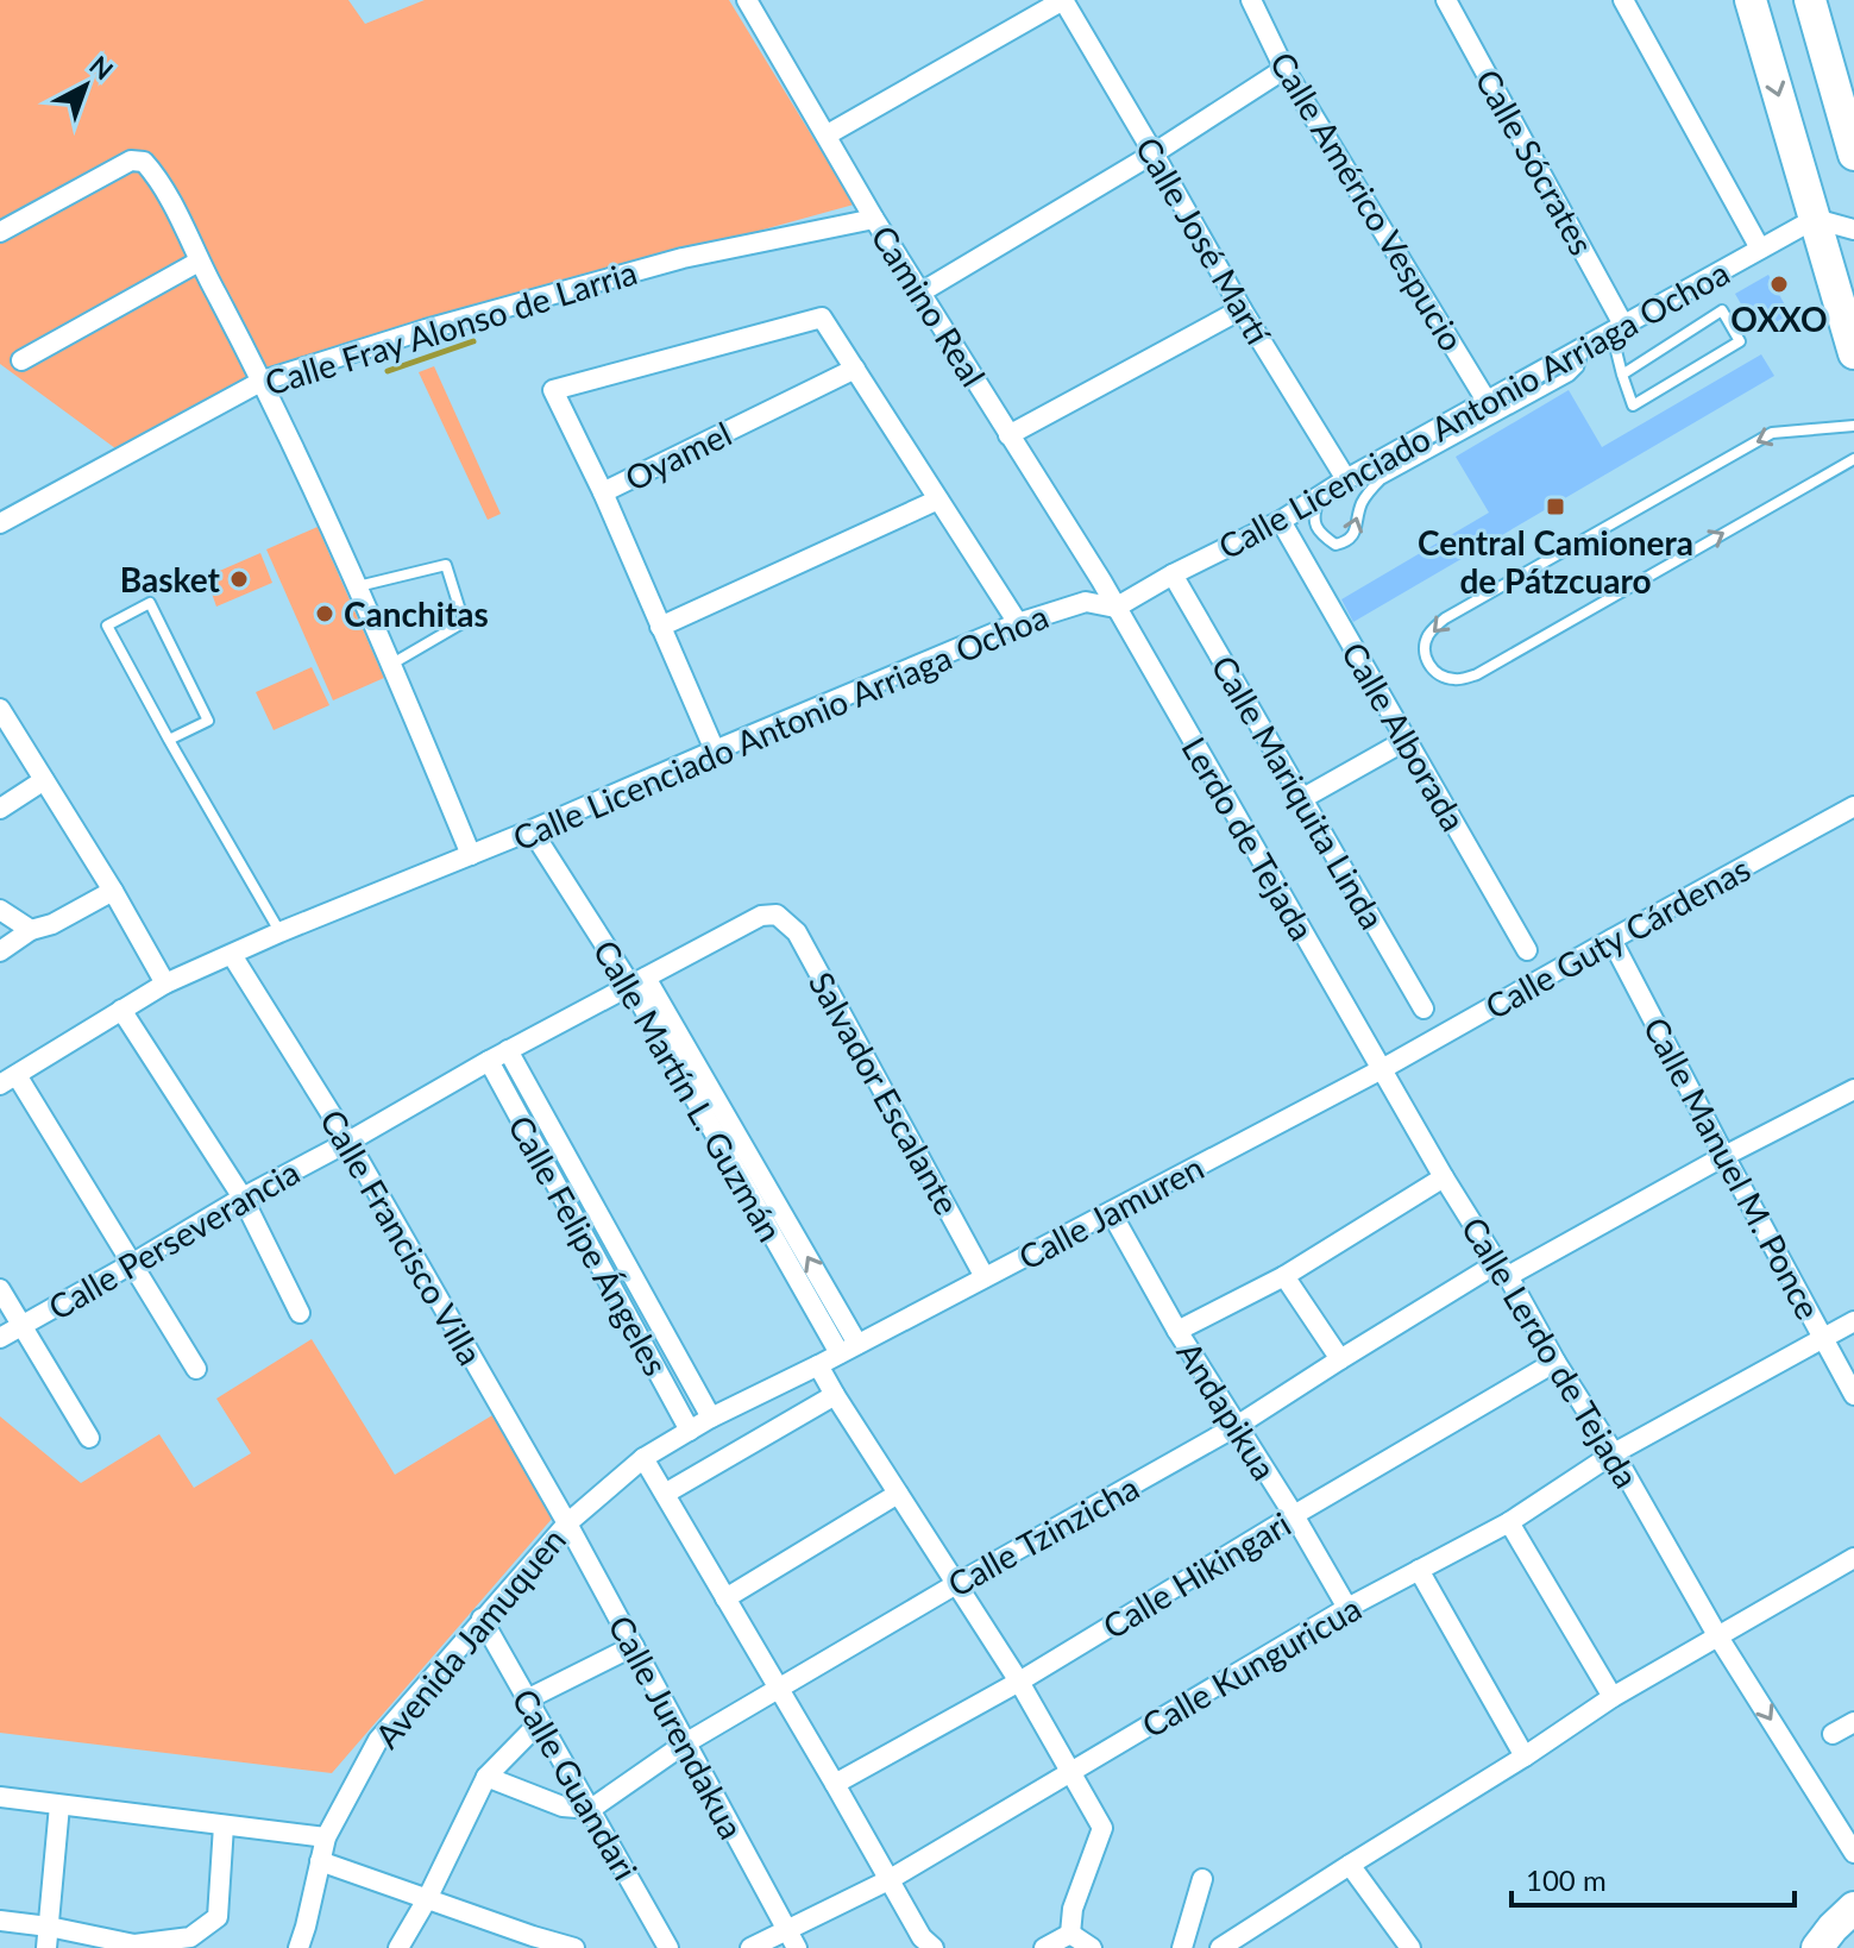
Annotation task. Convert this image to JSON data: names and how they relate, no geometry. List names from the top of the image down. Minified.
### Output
{"streets":{"street":["Calle Sócrates","Calle Américo Vespucio","Calle José Martí","Camino Real","Calle Fray Alonso de Larria","Calle Licenciado Antonio Arriaga Ochoa","Oyamel","Calle Alborada","Calle Mariquita Linda","Lerdo de Tejada","Calle Guty Cárdenas","Calle Martín L. Guzmán","Salvador Escalante","Calle Manuel M. Ponce","Calle Jamuren","Calle Francisco Villa","Calle Perseverancia","Calle Felipe Ángeles","Calle Lerdo de Tejada","Andapikua","Calle Tzinzicha","Calle Hikingari","Avenida Jamuquen","Calle Kunguricua","Calle Jurendakua","Calle Guandari"]},"crossings":[["Calle Sócrates","Calle Licenciado Antonio Arriaga Ochoa"],["Calle Américo Vespucio","Calle Licenciado Antonio Arriaga Ochoa"],["Calle José Martí","Calle Licenciado Antonio Arriaga Ochoa"],["Camino Real","Calle Fray Alonso de Larria"],["Camino Real","Calle Licenciado Antonio Arriaga Ochoa"],["Camino Real","Lerdo de Tejada"],["Calle Licenciado Antonio Arriaga Ochoa","Calle Alborada"],["Calle Licenciado Antonio Arriaga Ochoa","Calle Mariquita Linda"],["Calle Licenciado Antonio Arriaga Ochoa","Lerdo de Tejada"],["Calle Licenciado Antonio Arriaga Ochoa","Calle Martín L. Guzmán"],["Calle Licenciado Antonio Arriaga Ochoa","Calle Francisco Villa"],["Lerdo de Tejada","Calle Guty Cárdenas"],["Lerdo de Tejada","Calle Jamuren"],["Lerdo de Tejada","Calle Lerdo de Tejada"],["Calle Guty Cárdenas","Calle Manuel M. Ponce"],["Calle Guty Cárdenas","Calle Jamuren"],["Calle Guty Cárdenas","Calle Lerdo de Tejada"],["Calle Martín L. Guzmán","Calle Jamuren"],["Calle Martín L. Guzmán","Calle Perseverancia"],["Salvador Escalante","Calle Jamuren"],["Salvador Escalante","Calle Perseverancia"],["Calle Manuel M. Ponce","Calle Tzinzicha"],["Calle Manuel M. Ponce","Calle Kunguricua"],["Calle Jamuren","Calle Felipe Ángeles"],["Calle Jamuren","Calle Lerdo de Tejada"],["Calle Jamuren","Andapikua"],["Calle Jamuren","Avenida Jamuquen"],["Calle Francisco Villa","Calle Perseverancia"],["Calle Francisco Villa","Avenida Jamuquen"],["Calle Francisco Villa","Calle Jurendakua"],["Calle Perseverancia","Calle Felipe Ángeles"],["Calle Felipe Ángeles","Avenida Jamuquen"],["Calle Lerdo de Tejada","Calle Tzinzicha"],["Calle Lerdo de Tejada","Calle Hikingari"],["Calle Lerdo de Tejada","Calle Kunguricua"],["Andapikua","Calle Tzinzicha"],["Andapikua","Calle Hikingari"],["Andapikua","Calle Kunguricua"],["Calle Tzinzicha","Calle Jurendakua"],["Calle Tzinzicha","Calle Guandari"],["Avenida Jamuquen","Calle Jurendakua"],["Avenida Jamuquen","Calle Guandari"],["Calle Kunguricua","Calle Jurendakua"]],"places":{"other":["OXXO","Basket","Canchitas"],"transit":["Central Camionera de Pátzcuaro"]},"scale_bar":"100 m","north":"top right"}
